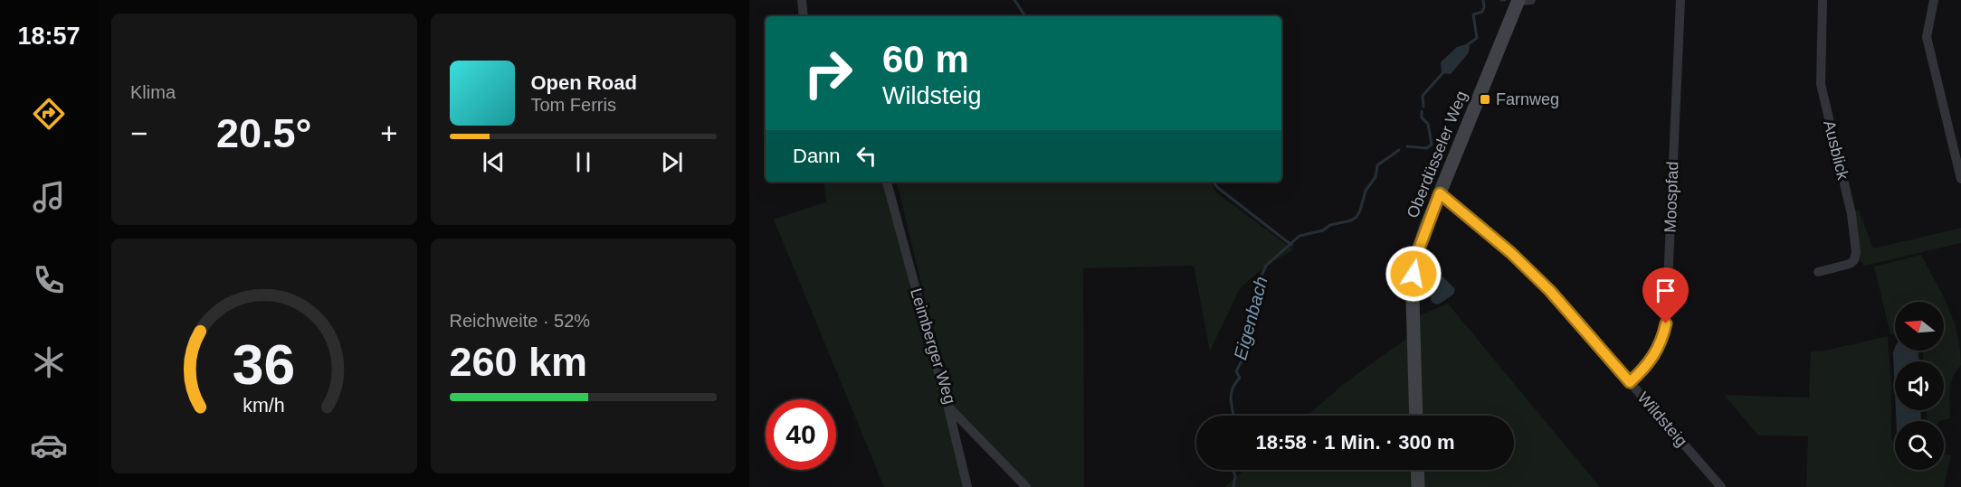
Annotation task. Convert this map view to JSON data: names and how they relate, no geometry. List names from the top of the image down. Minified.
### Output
{"streets":{"street":["Ausblick","Oberdüsseler Weg","Moospfad","Leimberger Weg","Wildsteig"]},"crossings":[["Oberdüsseler Weg","Wildsteig"],["Moospfad","Wildsteig"]],"water":["Eigenbach"],"places":{"transit":["Farnweg"]},"north":"left","page":{"tabs":"18:57","tile":["Klima",["Reichweite · 52%","260 km"]],"turn":["60 m","Wildsteig"],"song":["Open Road","Tom Ferris"],"heat":["−","20.5°","+"],"then":"Dann","limit":"40","trip":"18:58 · 1 Min. · 300 m","gauge":["36","km/h"]}}
